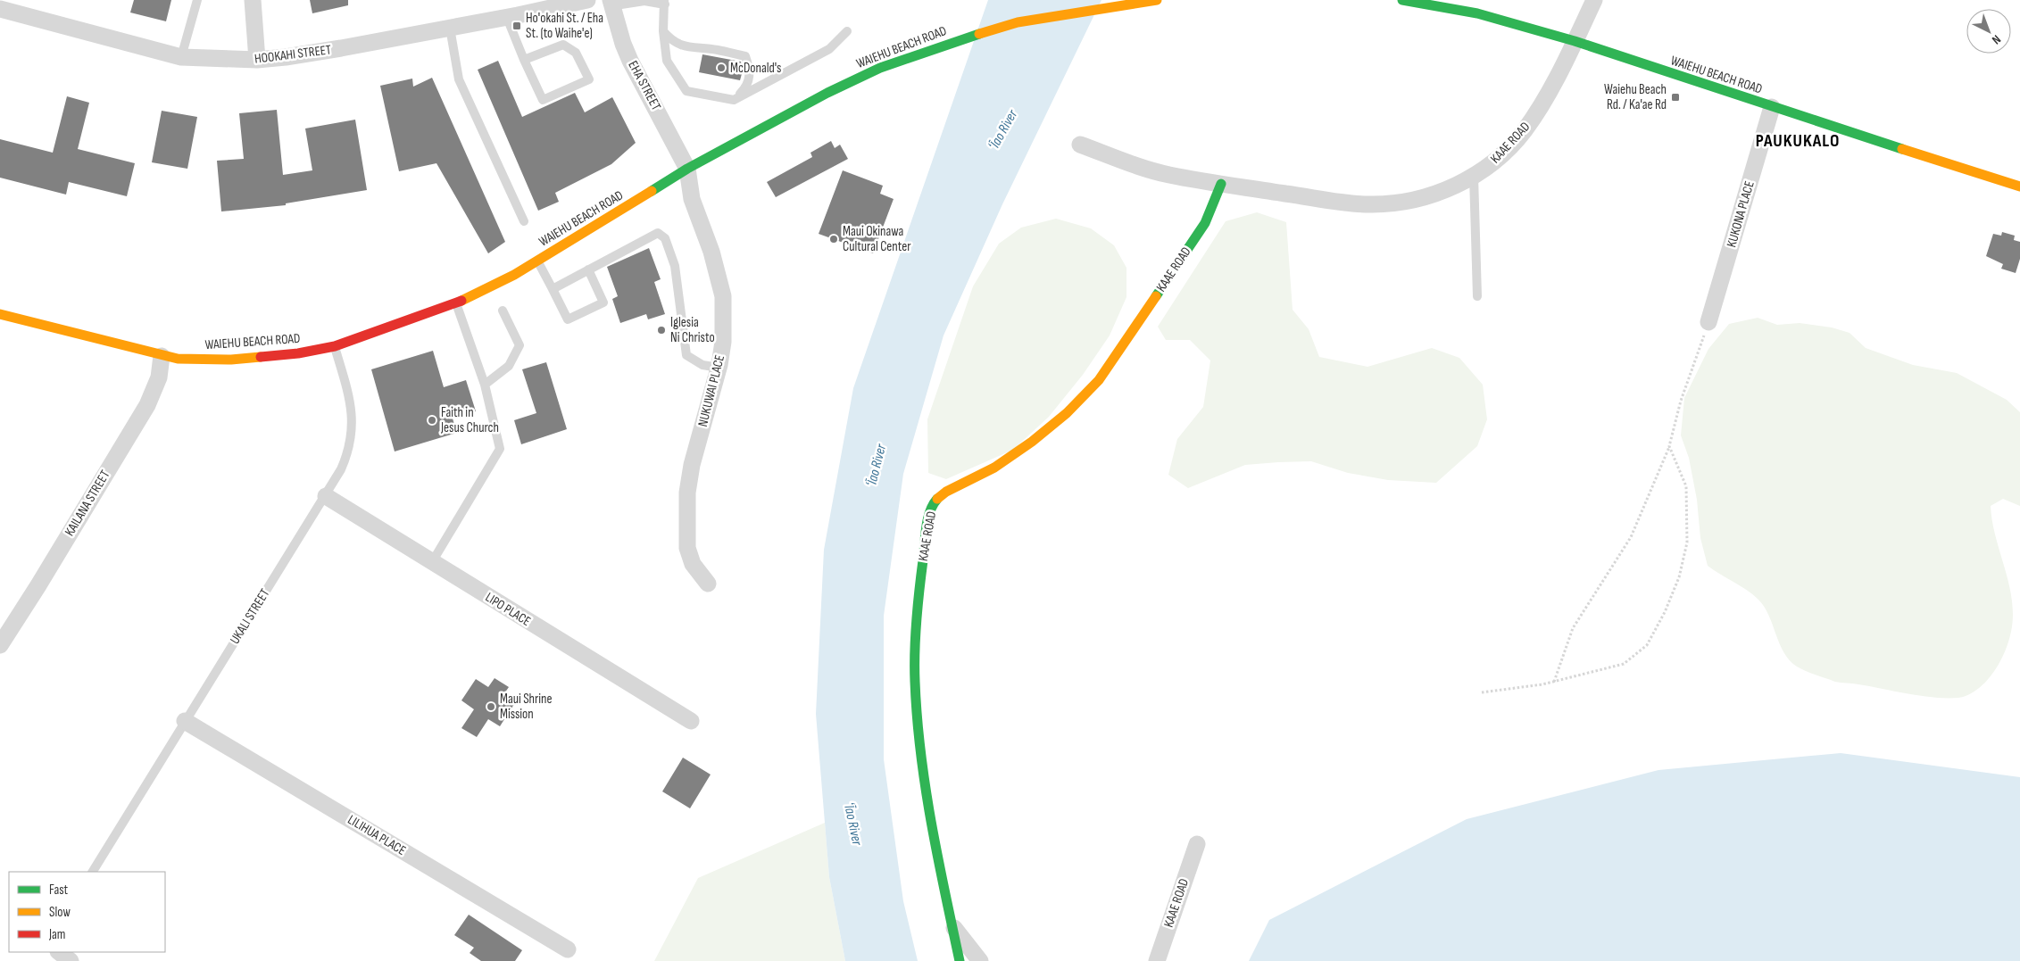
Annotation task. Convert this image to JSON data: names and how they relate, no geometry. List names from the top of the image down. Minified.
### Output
{"streets":{"street":["WAIEHU BEACH ROAD","HOOKAHI STREET","EHA STREET","KAAE ROAD","KUKONA PLACE","NUKUWAI PLACE","KAILANA STREET","LIPO PLACE","LILIHUA PLACE"],"lane":["UKALI STREET"]},"crossings":[["WAIEHU BEACH ROAD","EHA STREET"],["WAIEHU BEACH ROAD","KAAE ROAD"],["WAIEHU BEACH ROAD","KUKONA PLACE"],["WAIEHU BEACH ROAD","NUKUWAI PLACE"],["WAIEHU BEACH ROAD","KAILANA STREET"],["WAIEHU BEACH ROAD","UKALI STREET"],["EHA STREET","NUKUWAI PLACE"],["LIPO PLACE","UKALI STREET"],["UKALI STREET","LILIHUA PLACE"]],"districts":["PAUKUKALO"],"water":["ʻĪao River"],"places":{"transit":["Ho'okahi St. / Eha St. (to Waihe'e)","Waiehu Beach Rd. / Ka'ae Rd"],"other":["McDonald's","Maui Okinawa Cultural Center","Iglesia Ni Christo","Faith in Jesus Church","Maui Shrine Mission"]},"legend":["Fast","Slow","Jam"],"north":"bottom right"}
